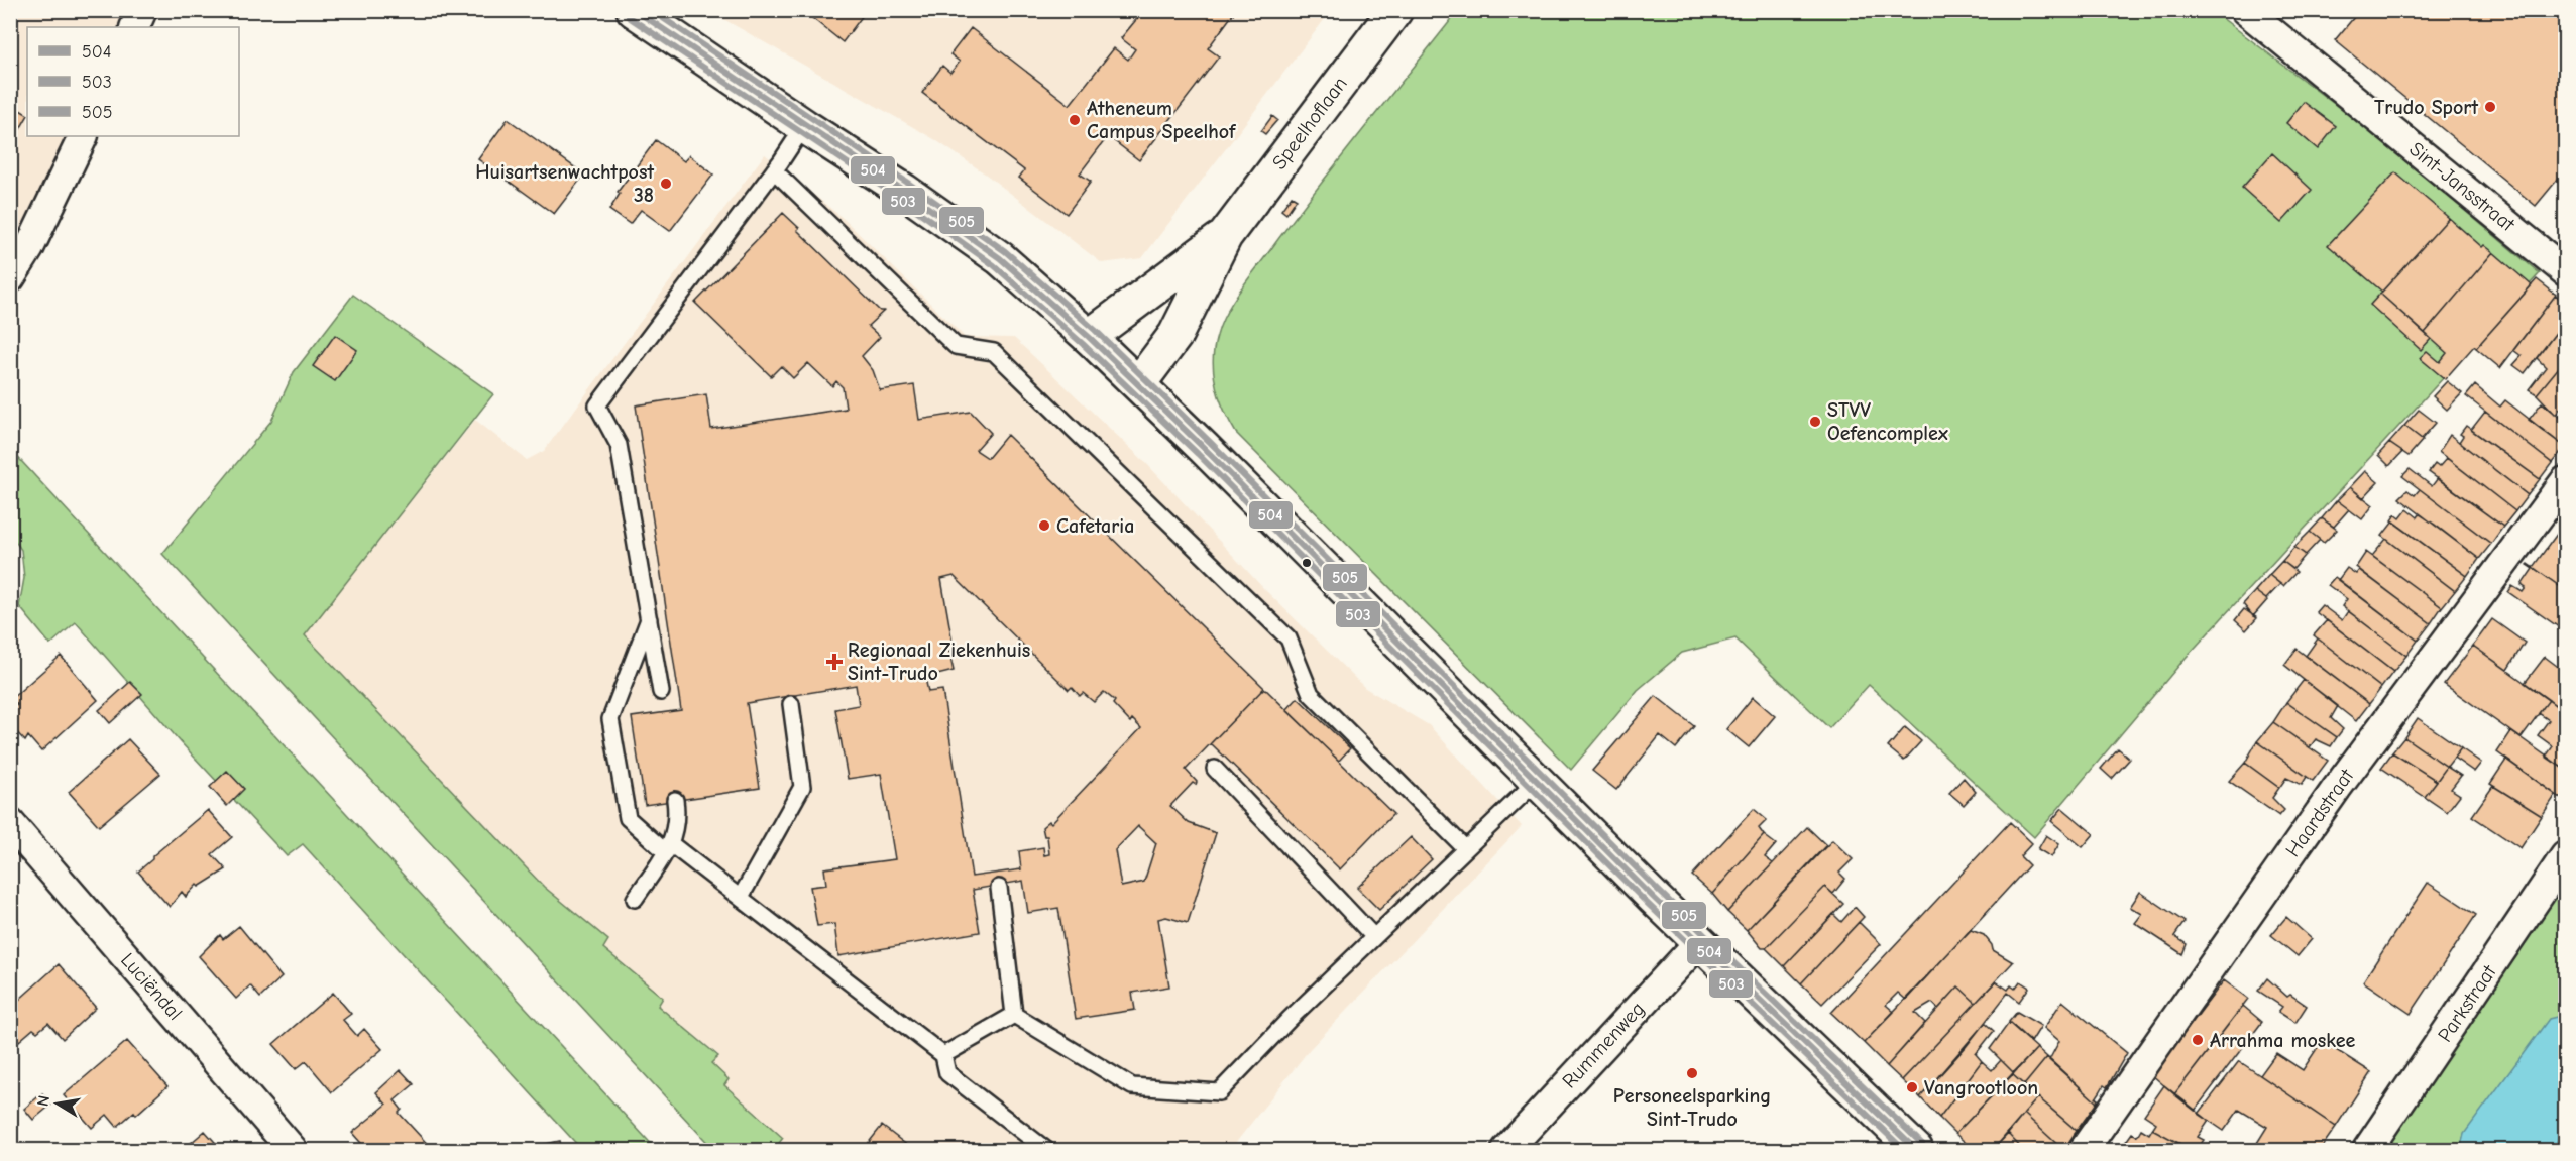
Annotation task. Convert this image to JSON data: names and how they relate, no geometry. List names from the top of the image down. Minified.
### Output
{"streets":{"main road":["Speelhoflaan"],"street":["Sint-Jansstraat","Haardstraat","Luciëndal","Parkstraat","Rummenweg"]},"places":{"other":["Trudo Sport","Atheneum Campus Speelhof","Huisartsenwachtpost 38","STVV Oefencomplex","Cafetaria","Arrahma moskee","Personeelsparking Sint-Trudo","Vangrootloon"],"health":["Regionaal Ziekenhuis Sint-Trudo"]},"lines":["transit line 504","transit line 505","transit line 503"],"legend":["504","503","505"],"north":"left"}
